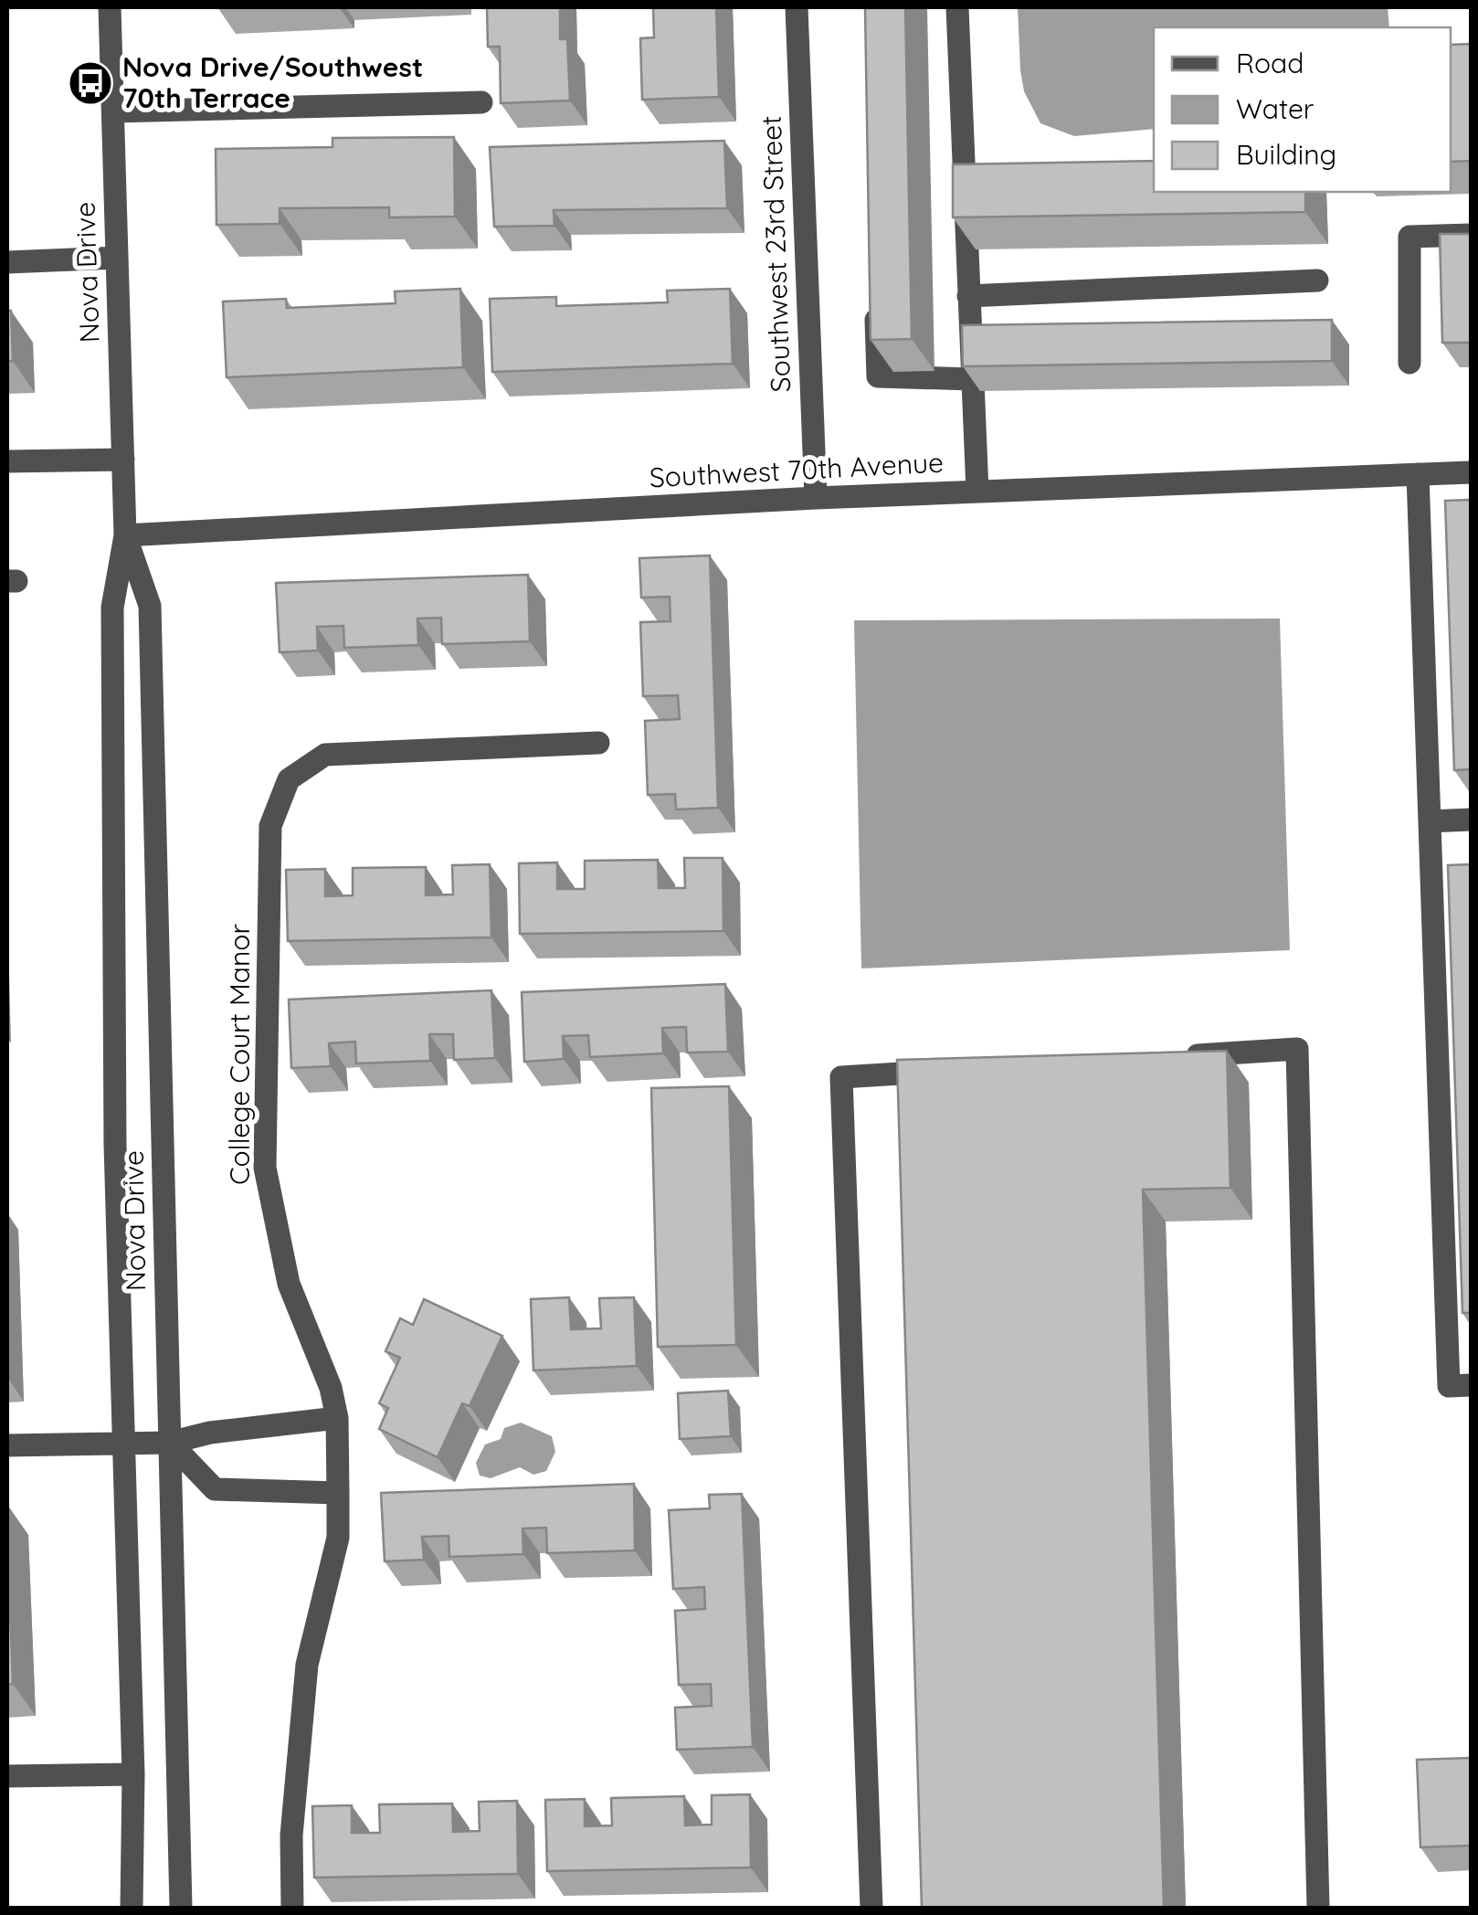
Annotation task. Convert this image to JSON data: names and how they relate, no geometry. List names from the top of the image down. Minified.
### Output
{"streets":{"street":["Southwest 23rd Street","Nova Drive","Southwest 70th Avenue","College Court Manor"]},"crossings":[["Southwest 23rd Street","Southwest 70th Avenue"],["Nova Drive","Southwest 70th Avenue"]],"places":{"bus stop":["Nova Drive/Southwest 70th Terrace"]},"legend":["Road","Water","Building"]}
